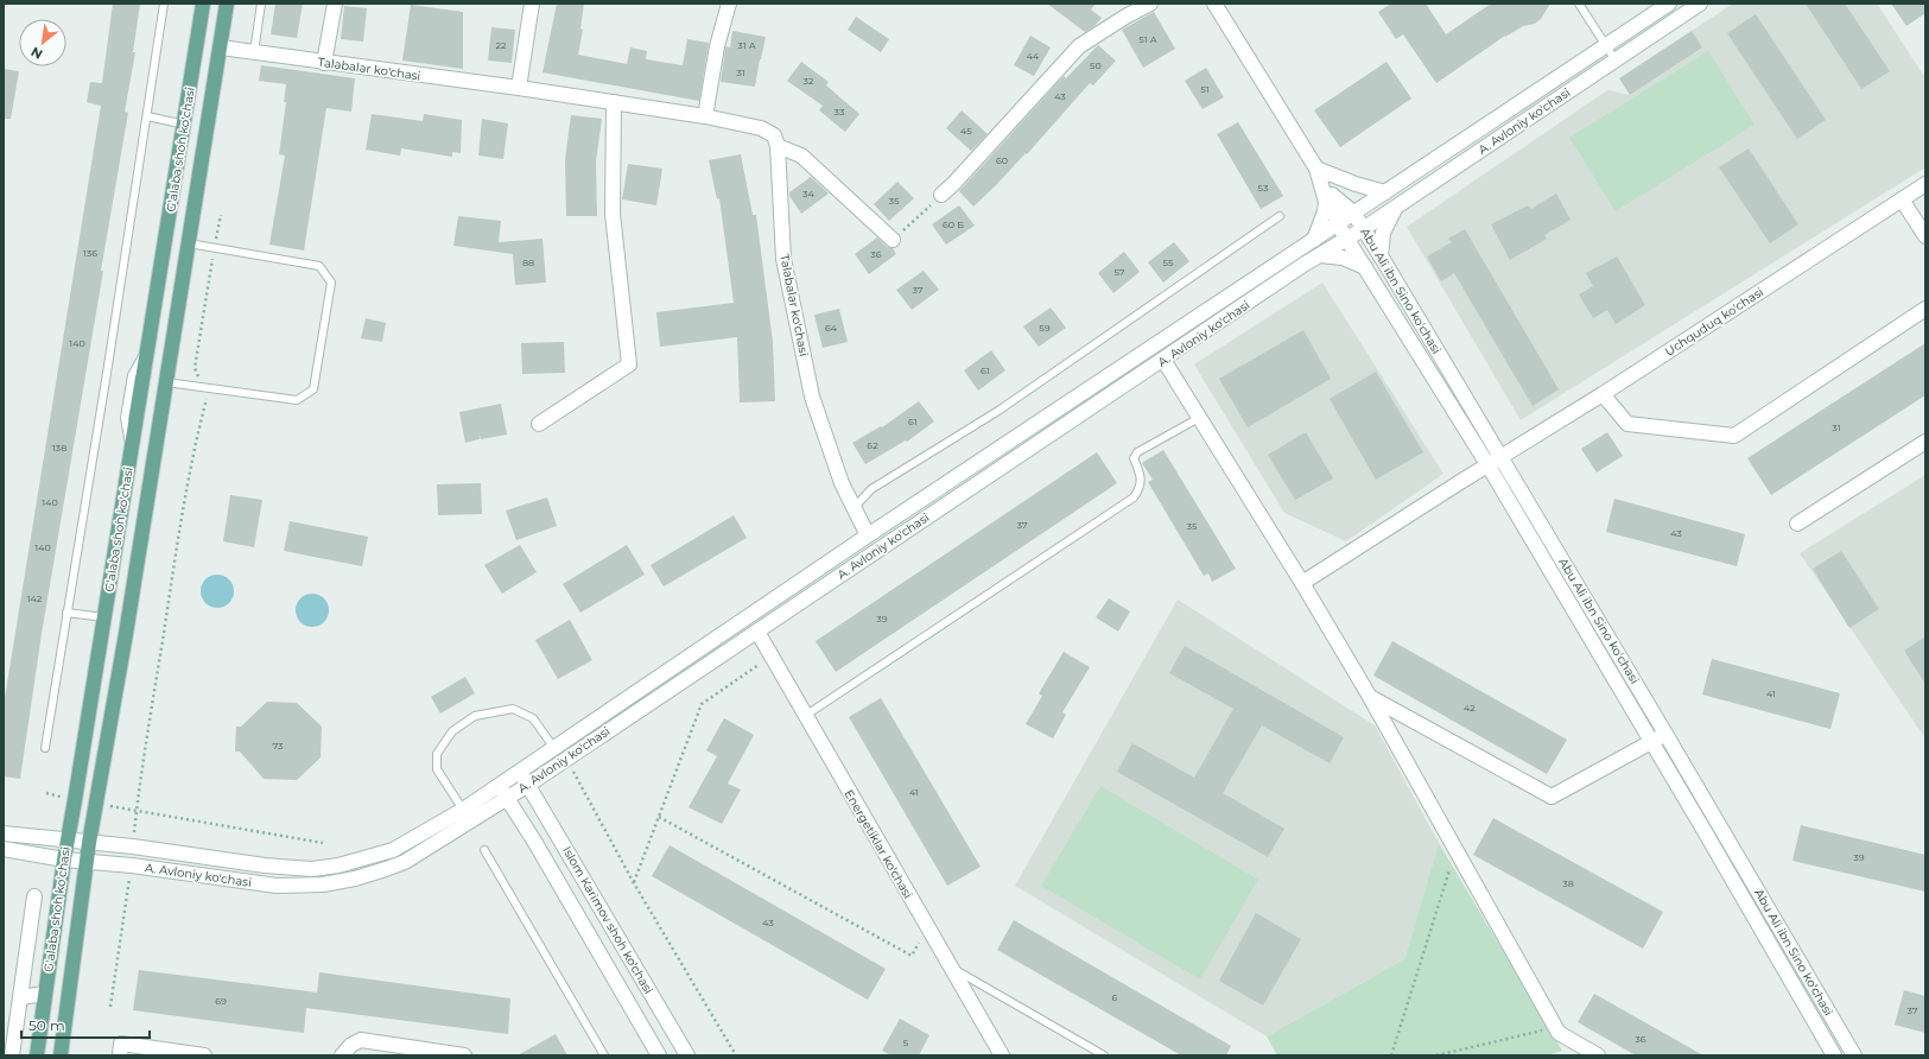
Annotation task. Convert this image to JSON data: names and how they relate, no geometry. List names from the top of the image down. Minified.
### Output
{"streets":{"main road":["G'alaba shoh ko'chasi"],"street":["Talabalar ko'chasi","A. Avloniy ko'chasi","Abu Ali ibn Sino ko'chasi","Uchquduq ko'chasi","Energetiklar ko'chasi","Islom Karimov shoh ko'chasi"]},"crossings":[["Talabalar ko'chasi","A. Avloniy ko'chasi"],["Talabalar ko'chasi","G'alaba shoh ko'chasi"],["A. Avloniy ko'chasi","G'alaba shoh ko'chasi"],["A. Avloniy ko'chasi","Abu Ali ibn Sino ko'chasi"],["A. Avloniy ko'chasi","Energetiklar ko'chasi"],["A. Avloniy ko'chasi","Islom Karimov shoh ko'chasi"],["Abu Ali ibn Sino ko'chasi","Uchquduq ko'chasi"]],"house_numbers":["51 А","22","31 А","44","50","31","32","51","43","33","45","60","53","34","35","60 Б","136","36","88","55","57","37","64","59","140","61","61","31","62","138","140","37","35","43","140","142","39","41","42","73","41","39","38","43","6","69","37","36","5"],"scale_bar":"50 m","north":"bottom left"}
